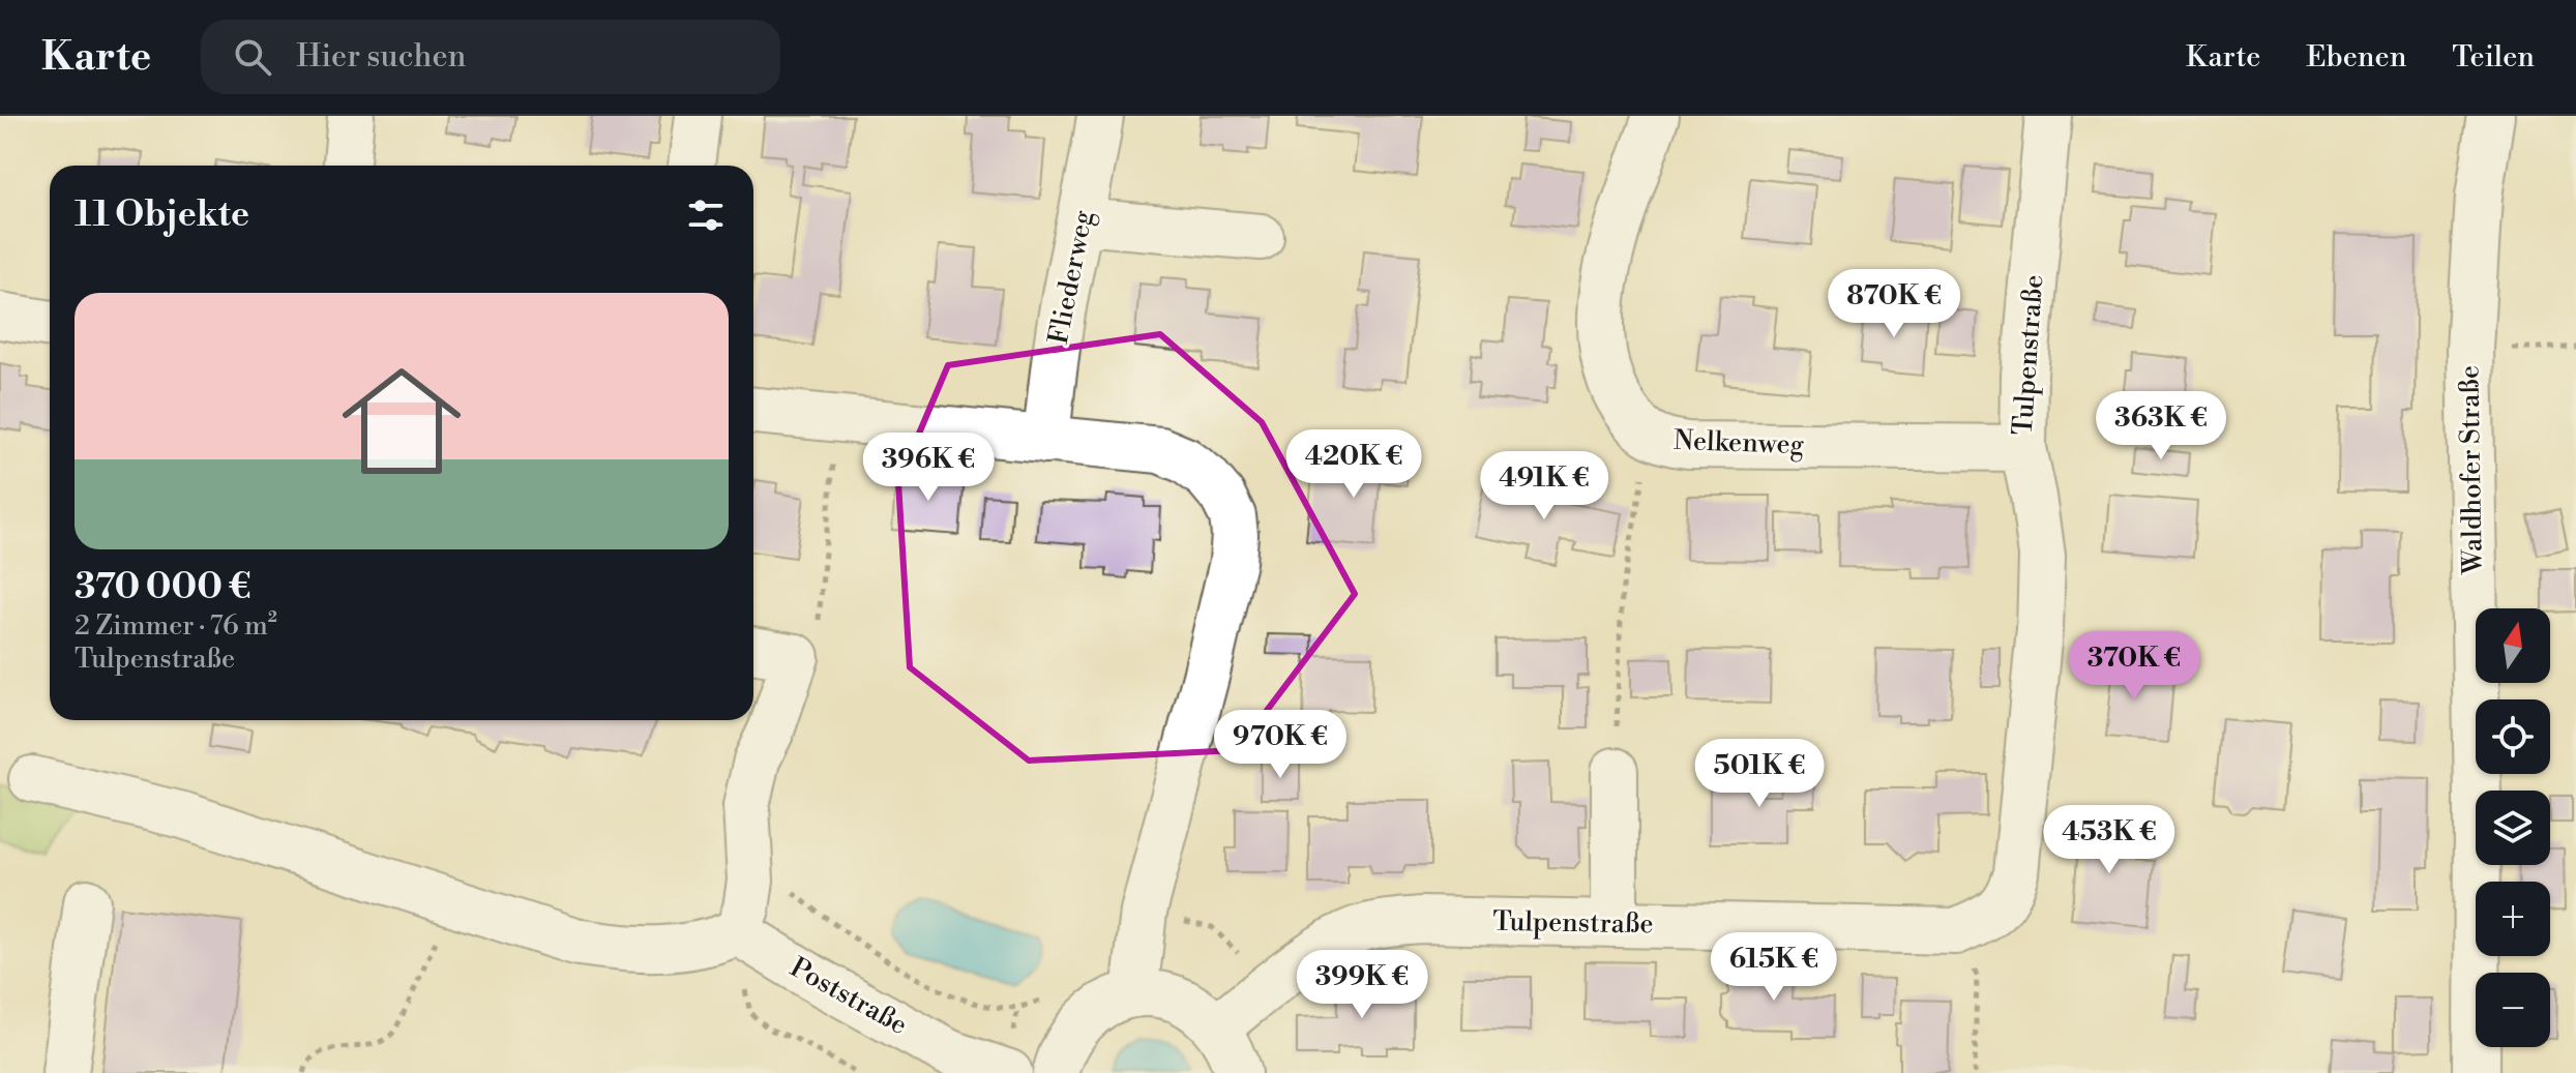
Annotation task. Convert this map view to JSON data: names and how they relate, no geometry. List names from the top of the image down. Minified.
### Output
{"streets":{"street":["Fliederweg","Tulpenstraße","Nelkenweg","Waldhofer Straße","Poststraße"]},"crossings":[["Tulpenstraße","Nelkenweg"]],"north":"top","page":{"header":"Karte","search":"Hier suchen","nav":["Karte","Ebenen","Teilen"],"heading":"11 Objekte","list":[{"name":"370 000 €","note":"2 Zimmer · 76 m² · Tulpenstraße"}],"price":["870K €","363K €","420K €","396K €","491K €","370K €","970K €","501K €","453K €","615K €","399K €"],"map_buttons":["+","−"]}}
